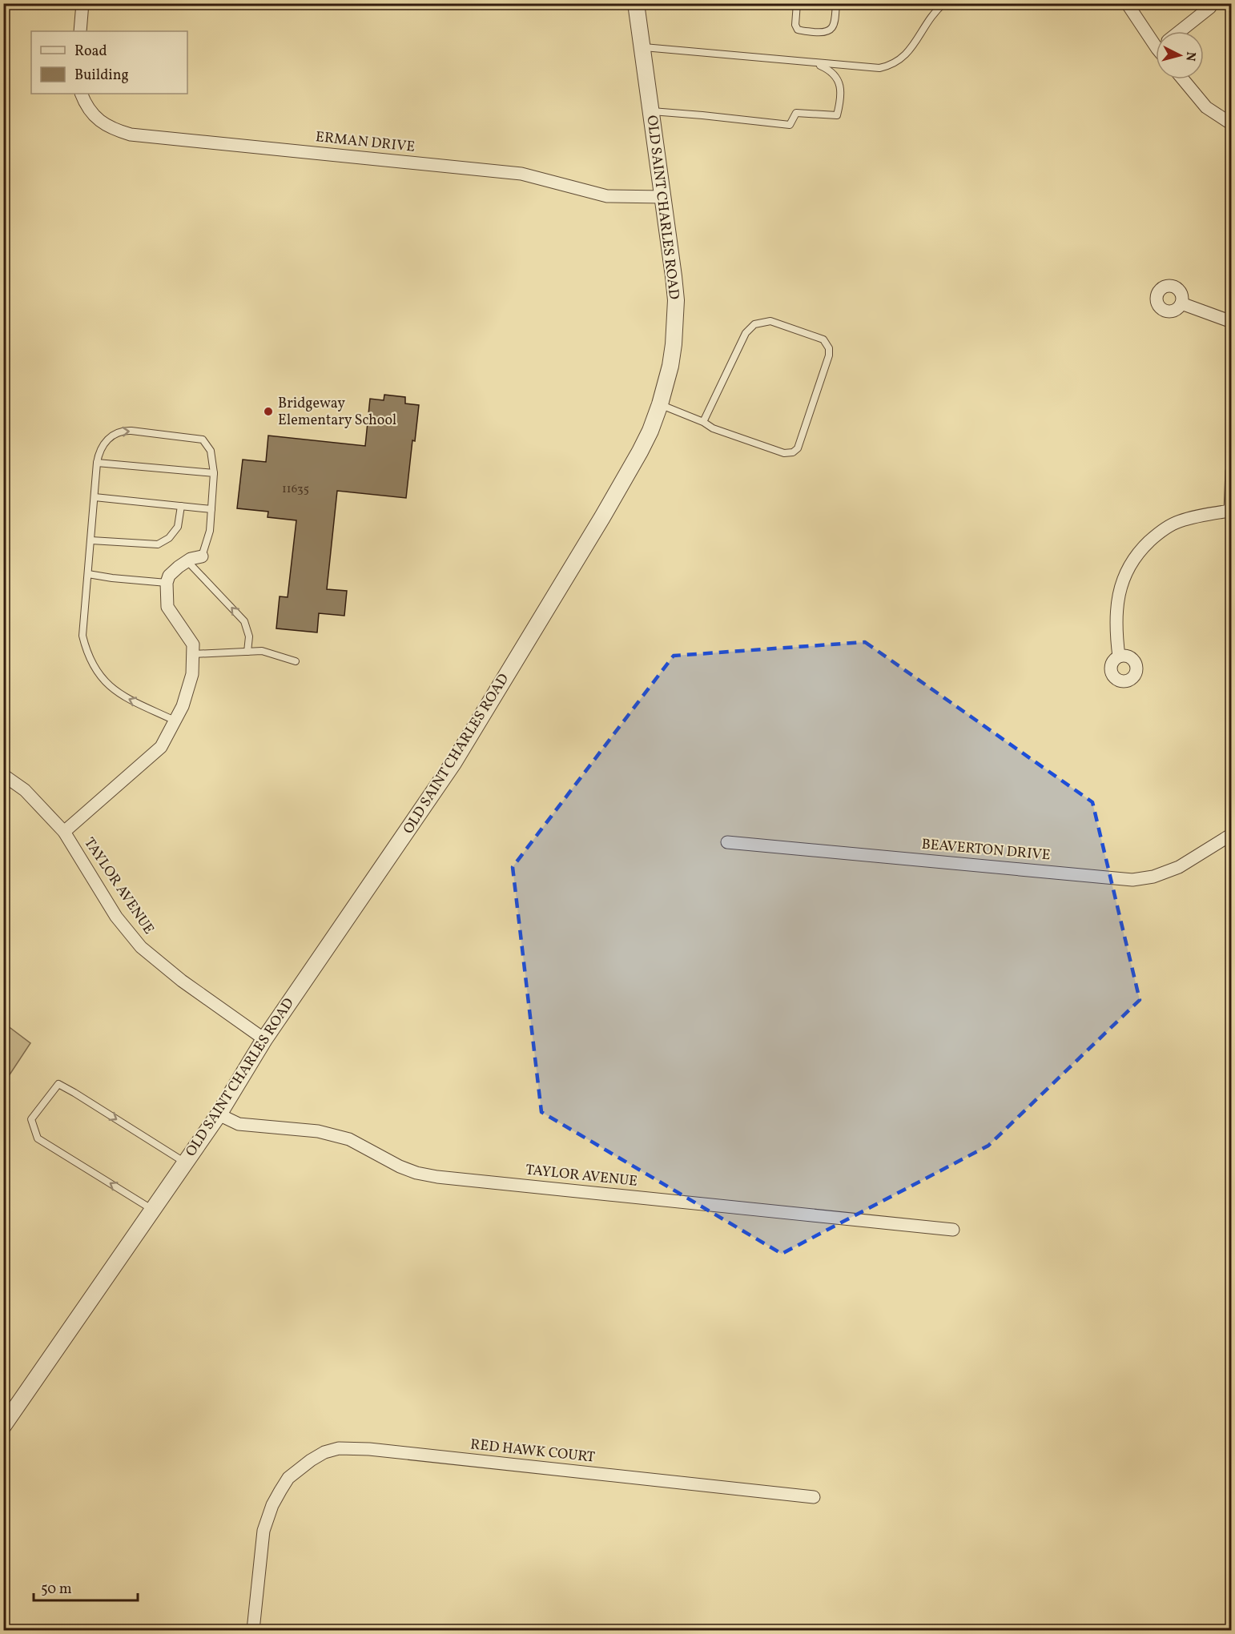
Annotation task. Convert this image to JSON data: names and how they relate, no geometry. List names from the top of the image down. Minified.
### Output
{"streets":{"street":["ERMAN DRIVE","OLD SAINT CHARLES ROAD","BEAVERTON DRIVE","TAYLOR AVENUE","RED HAWK COURT"]},"crossings":[["ERMAN DRIVE","OLD SAINT CHARLES ROAD"],["OLD SAINT CHARLES ROAD","TAYLOR AVENUE"]],"places":["Bridgeway Elementary School"],"house_numbers":["11635"],"legend":["Road","Building"],"scale_bar":"50 m","north":"right"}
